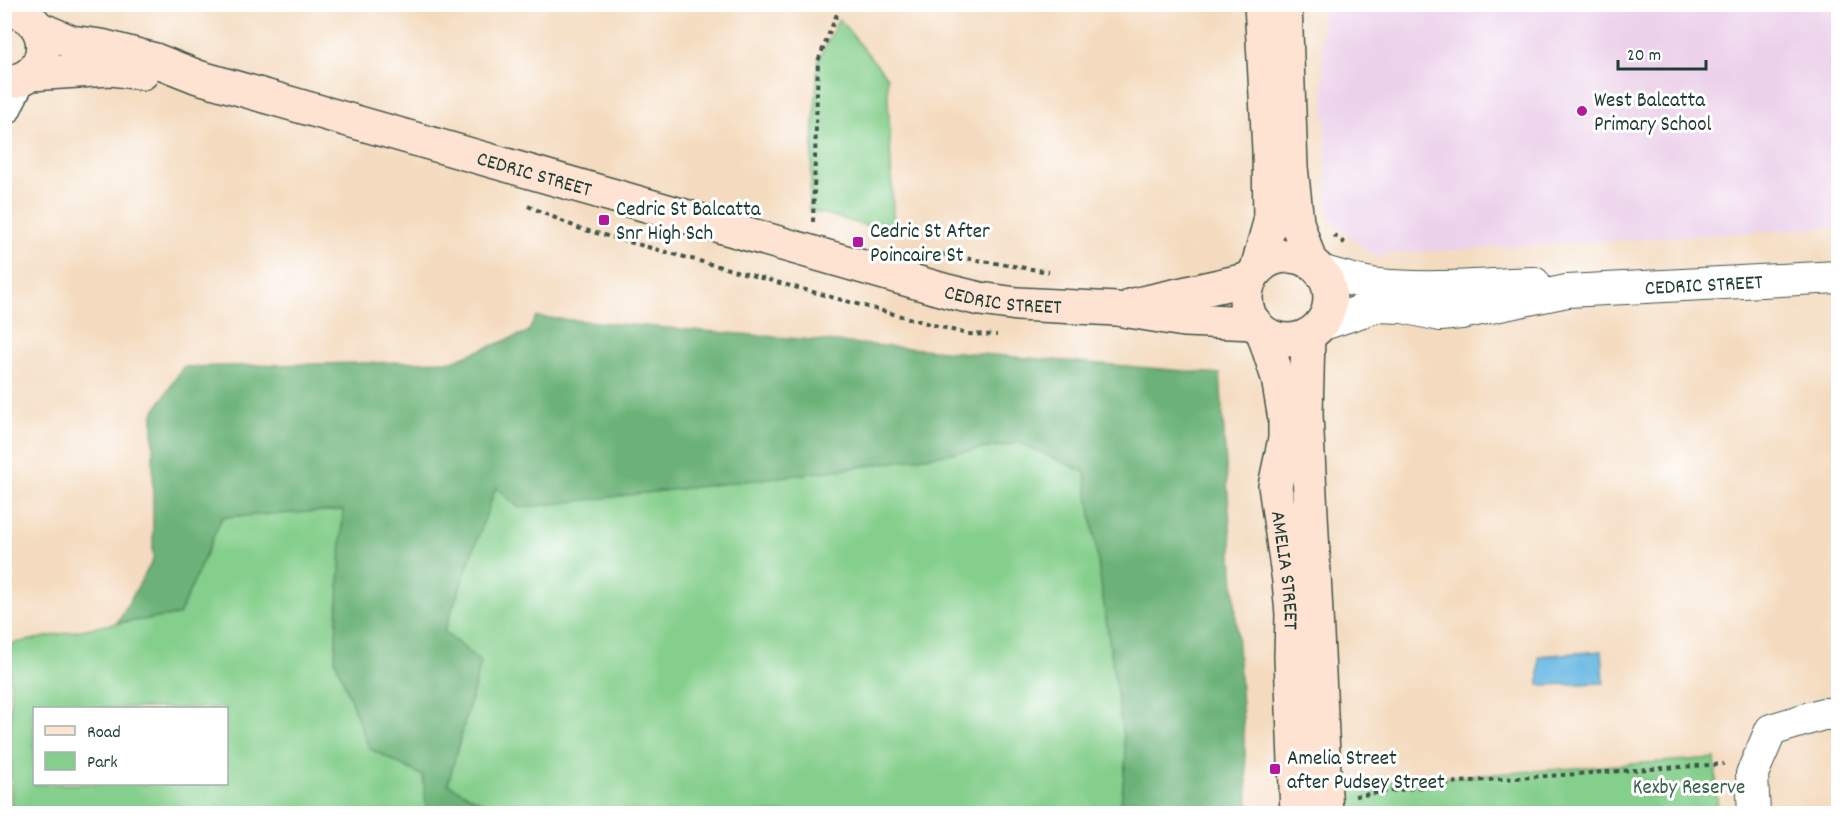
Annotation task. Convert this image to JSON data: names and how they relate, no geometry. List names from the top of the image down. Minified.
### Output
{"streets":{"main road":["CEDRIC STREET","AMELIA STREET"]},"crossings":[["CEDRIC STREET","AMELIA STREET"]],"parks":["Kexby Reserve"],"places":{"other":["West Balcatta Primary School"],"transit":["Cedric St Balcatta Snr High Sch","Cedric St After Poincaire St","Amelia Street after Pudsey Street"]},"legend":["Road","Park"],"scale_bar":"20 m"}
